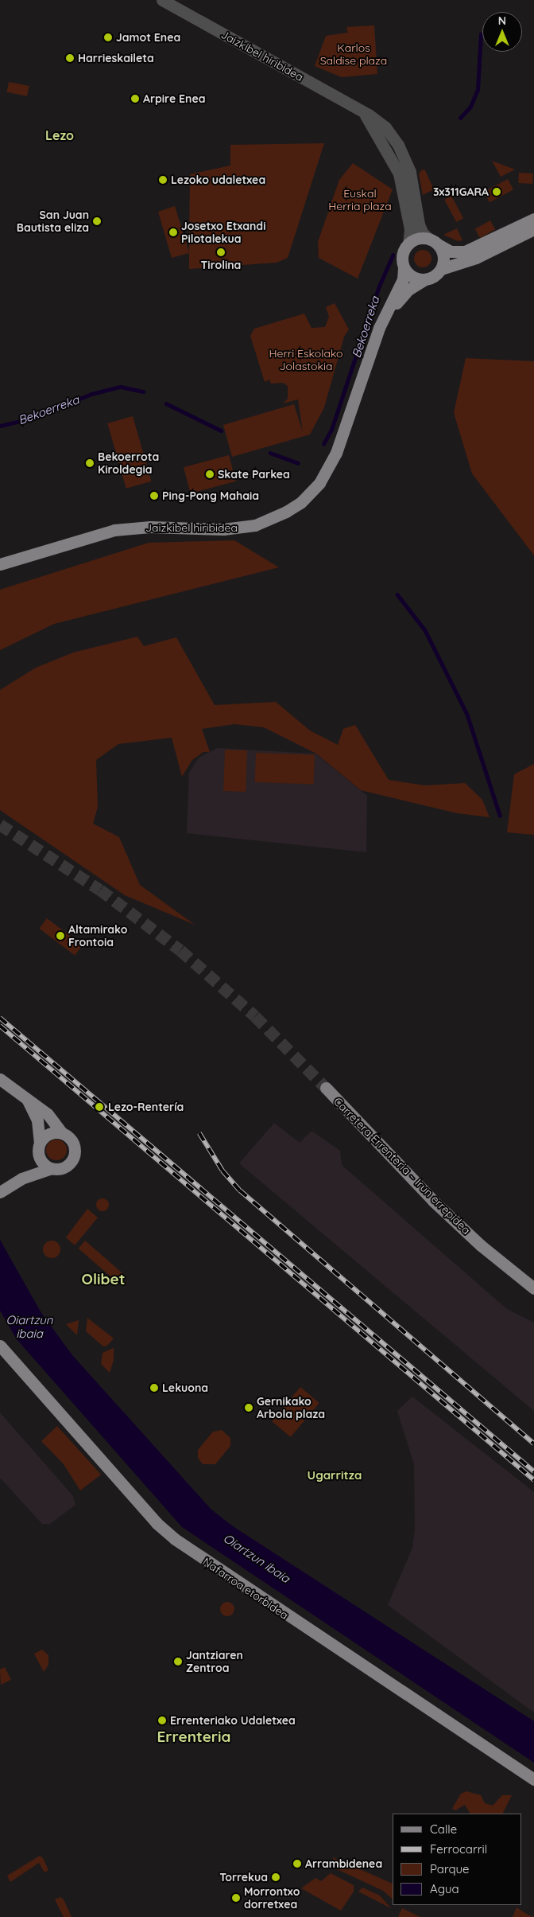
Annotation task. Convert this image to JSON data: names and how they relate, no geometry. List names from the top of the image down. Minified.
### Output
{"streets":{"main road":["Jaizkibel hiribidea","Carretera Errenteria – Irun errepidea","Nafarroa etorbidea"]},"districts":["Lezo","Olibet","Ugarritza","Errenteria"],"water":["Bekoerreka","Oiartzun ibaia"],"parks":["Karlos Saldise plaza","Euskal Herria plaza","Herri Eskolako Jolastokia"],"places":["Jamot Enea","Harrieskaileta","Arpire Enea","Lezoko udaletxea","3x311GARA","San Juan Bautista eliza","Josetxo Etxandi Pilotalekua","Tirolina","Bekoerrota Kiroldegia","Skate Parkea","Ping-Pong Mahaia","Altamirako Frontoia","Lezo-Rentería","Lekuona","Gernikako Arbola plaza","Jantziaren Zentroa","Errenteriako Udaletxea","Arrambidenea","Torrekua","Morrontxo dorretxea"],"legend":["Calle","Ferrocarril","Parque","Agua"],"north":"top"}
